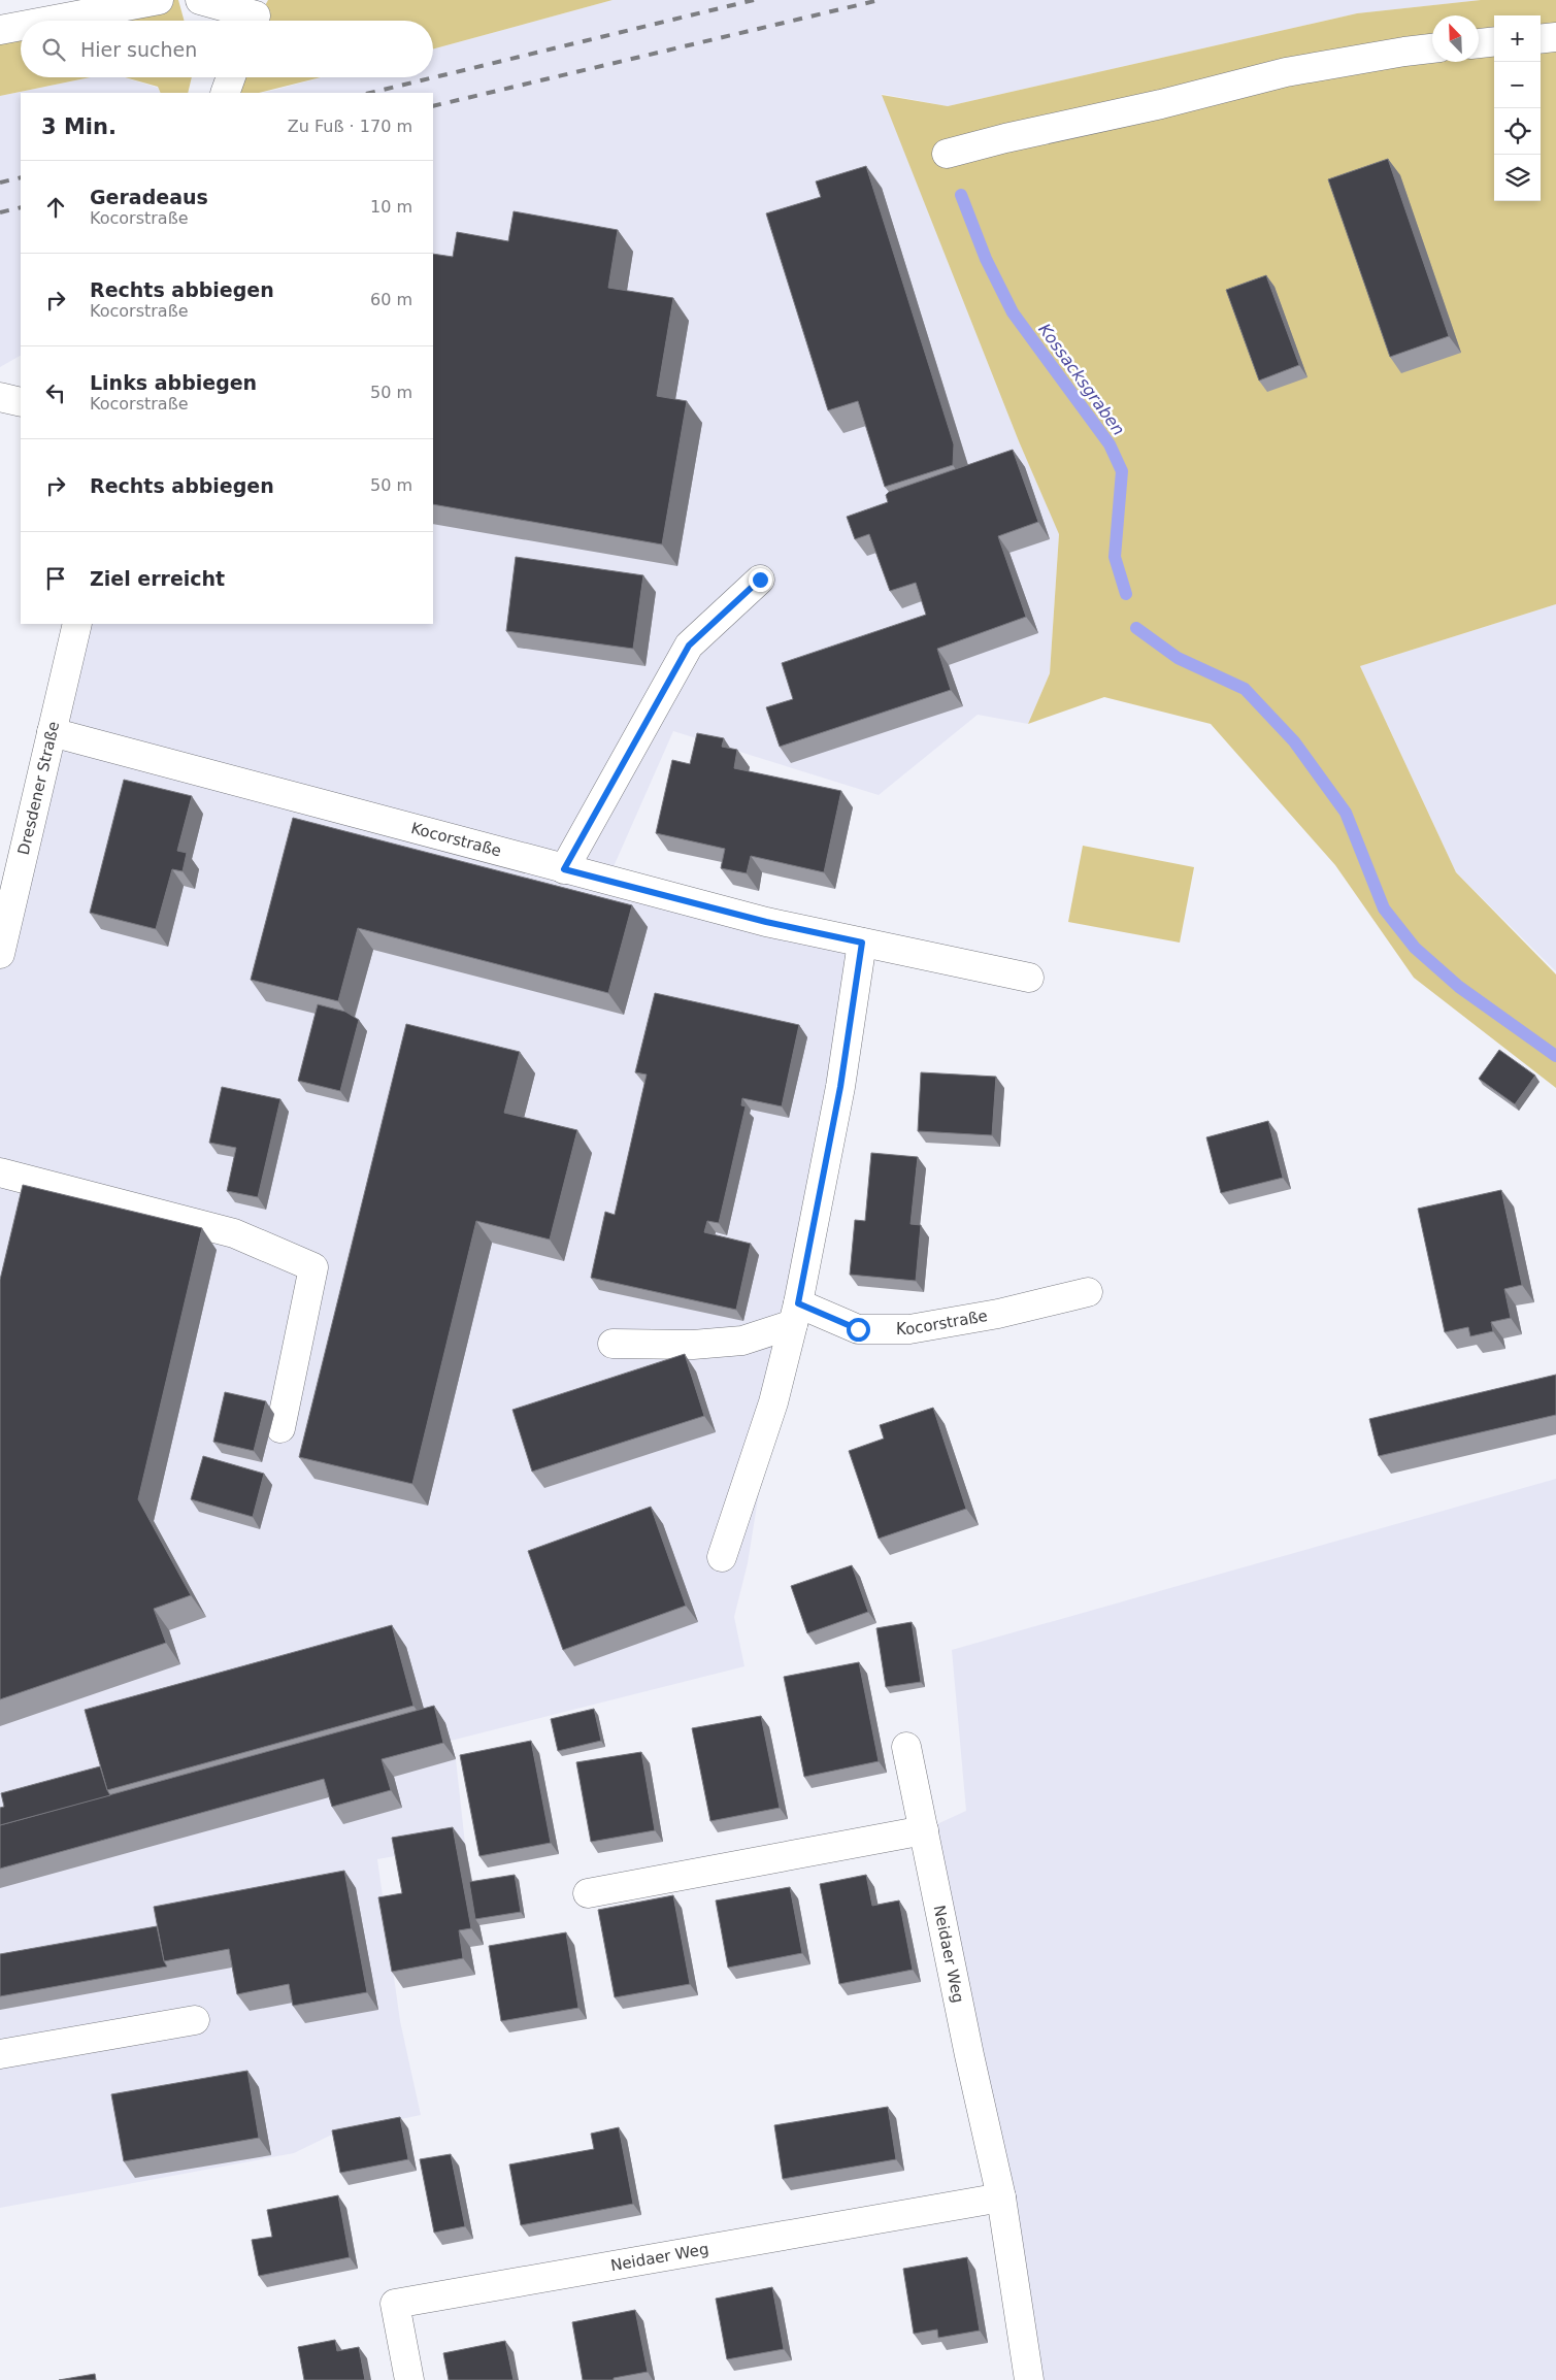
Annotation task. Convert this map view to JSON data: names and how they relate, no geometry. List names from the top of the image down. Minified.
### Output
{"streets":{"street":["Dresdener Straße","Kocorstraße","Neidaer Weg"]},"crossings":[["Dresdener Straße","Kocorstraße"]],"water":["Kossacksgraben"],"north":"top left","page":{"map_buttons":["+","−"],"search":"Hier suchen","heading":["3 Min.","Zu Fuß · 170 m"],"list":[["Geradeaus","Kocorstraße","10 m"],["Rechts abbiegen","Kocorstraße","60 m"],["Links abbiegen","Kocorstraße","50 m"],["Rechts abbiegen","50 m"],"Ziel erreicht"]}}
